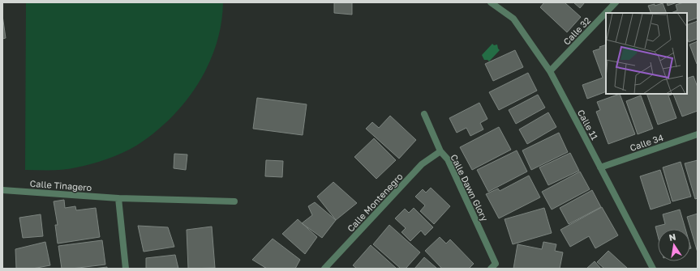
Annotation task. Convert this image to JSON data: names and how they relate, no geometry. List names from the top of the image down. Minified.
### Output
{"streets":{"street":["Calle 32","Calle 11","Calle 34","Calle Tinagero","Calle Dawn Glory","Calle Montenegro"]},"crossings":[["Calle 32","Calle 11"],["Calle 11","Calle 34"],["Calle Dawn Glory","Calle Montenegro"]],"north":"top"}
